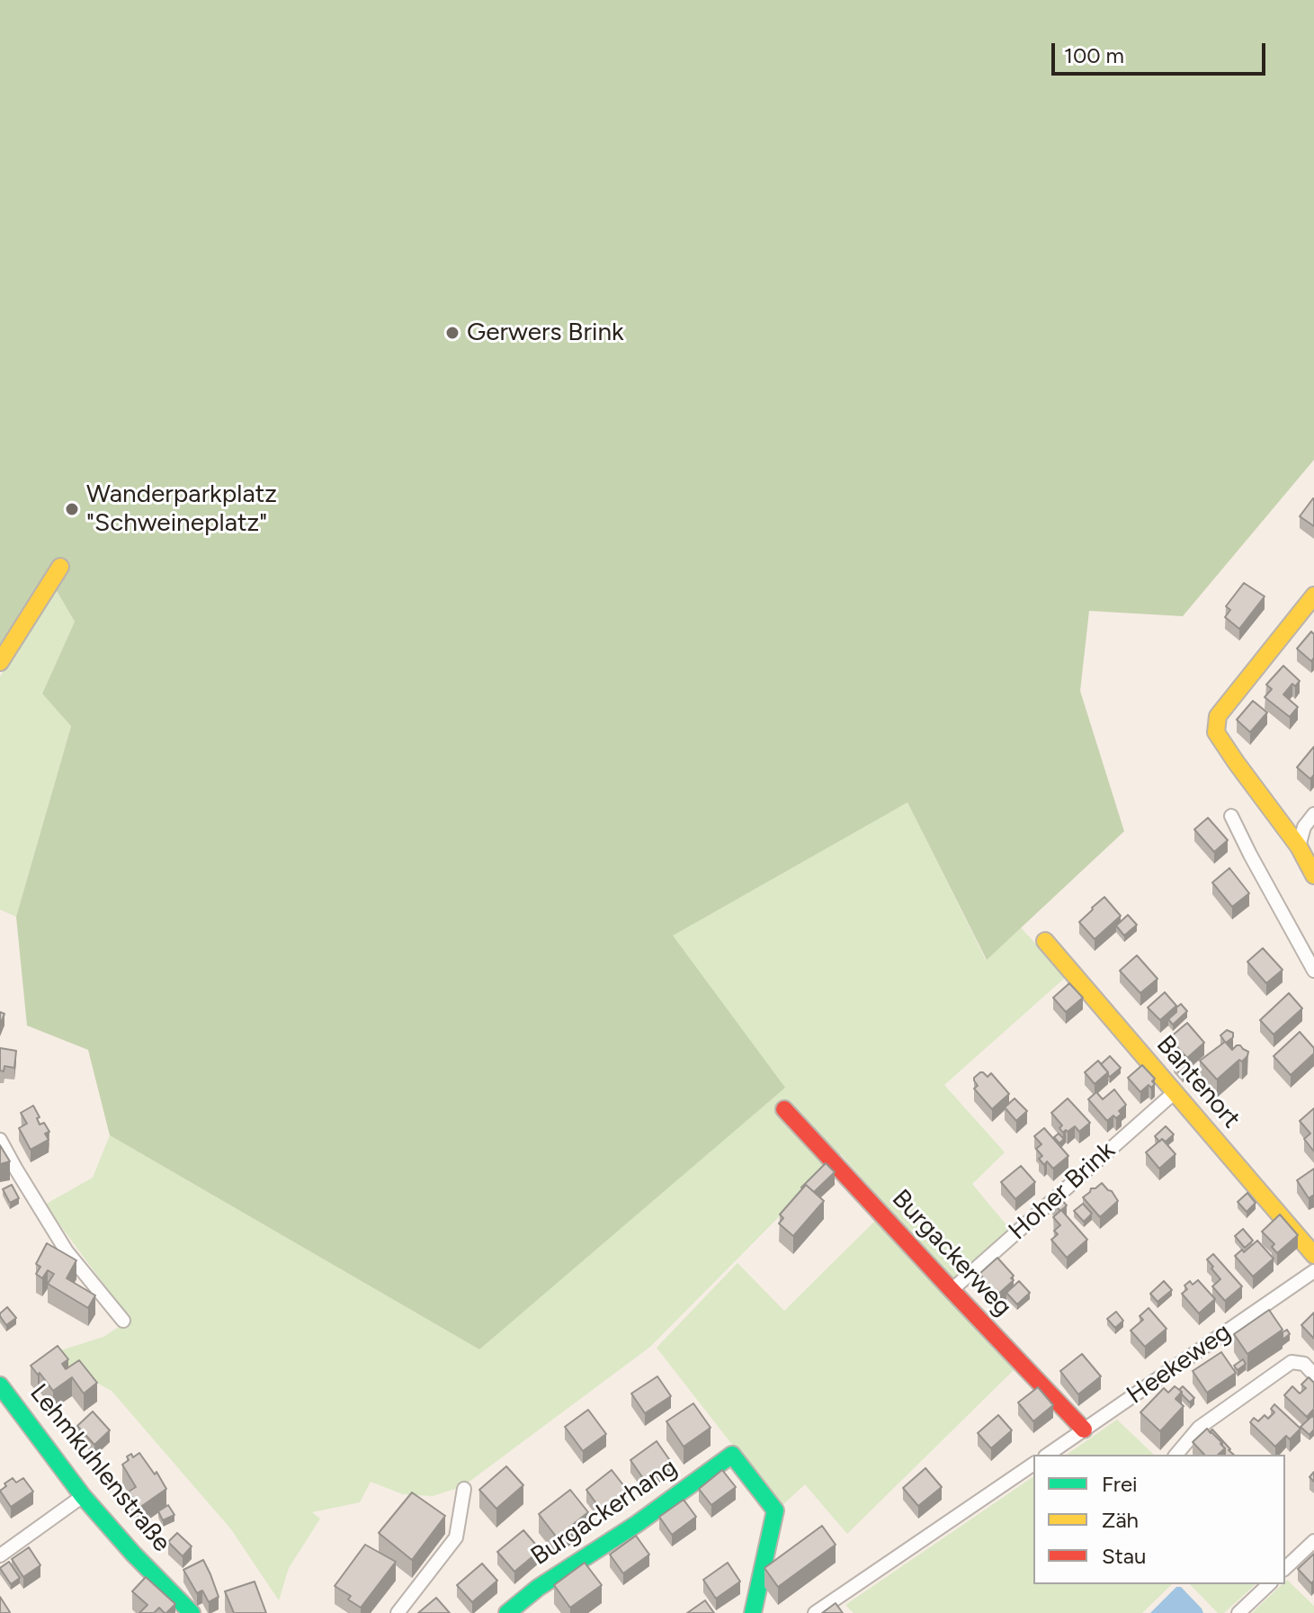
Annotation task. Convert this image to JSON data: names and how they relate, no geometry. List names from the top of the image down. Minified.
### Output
{"streets":{"street":["Bantenort","Hoher Brink","Burgackerweg","Heekeweg","Lehmkuhlenstraße","Burgackerhang"]},"crossings":[["Bantenort","Hoher Brink"],["Hoher Brink","Burgackerweg"],["Burgackerweg","Heekeweg"]],"places":["Gerwers Brink","Wanderparkplatz \"Schweineplatz\""],"legend":["Frei","Zäh","Stau"],"scale_bar":"100 m"}
